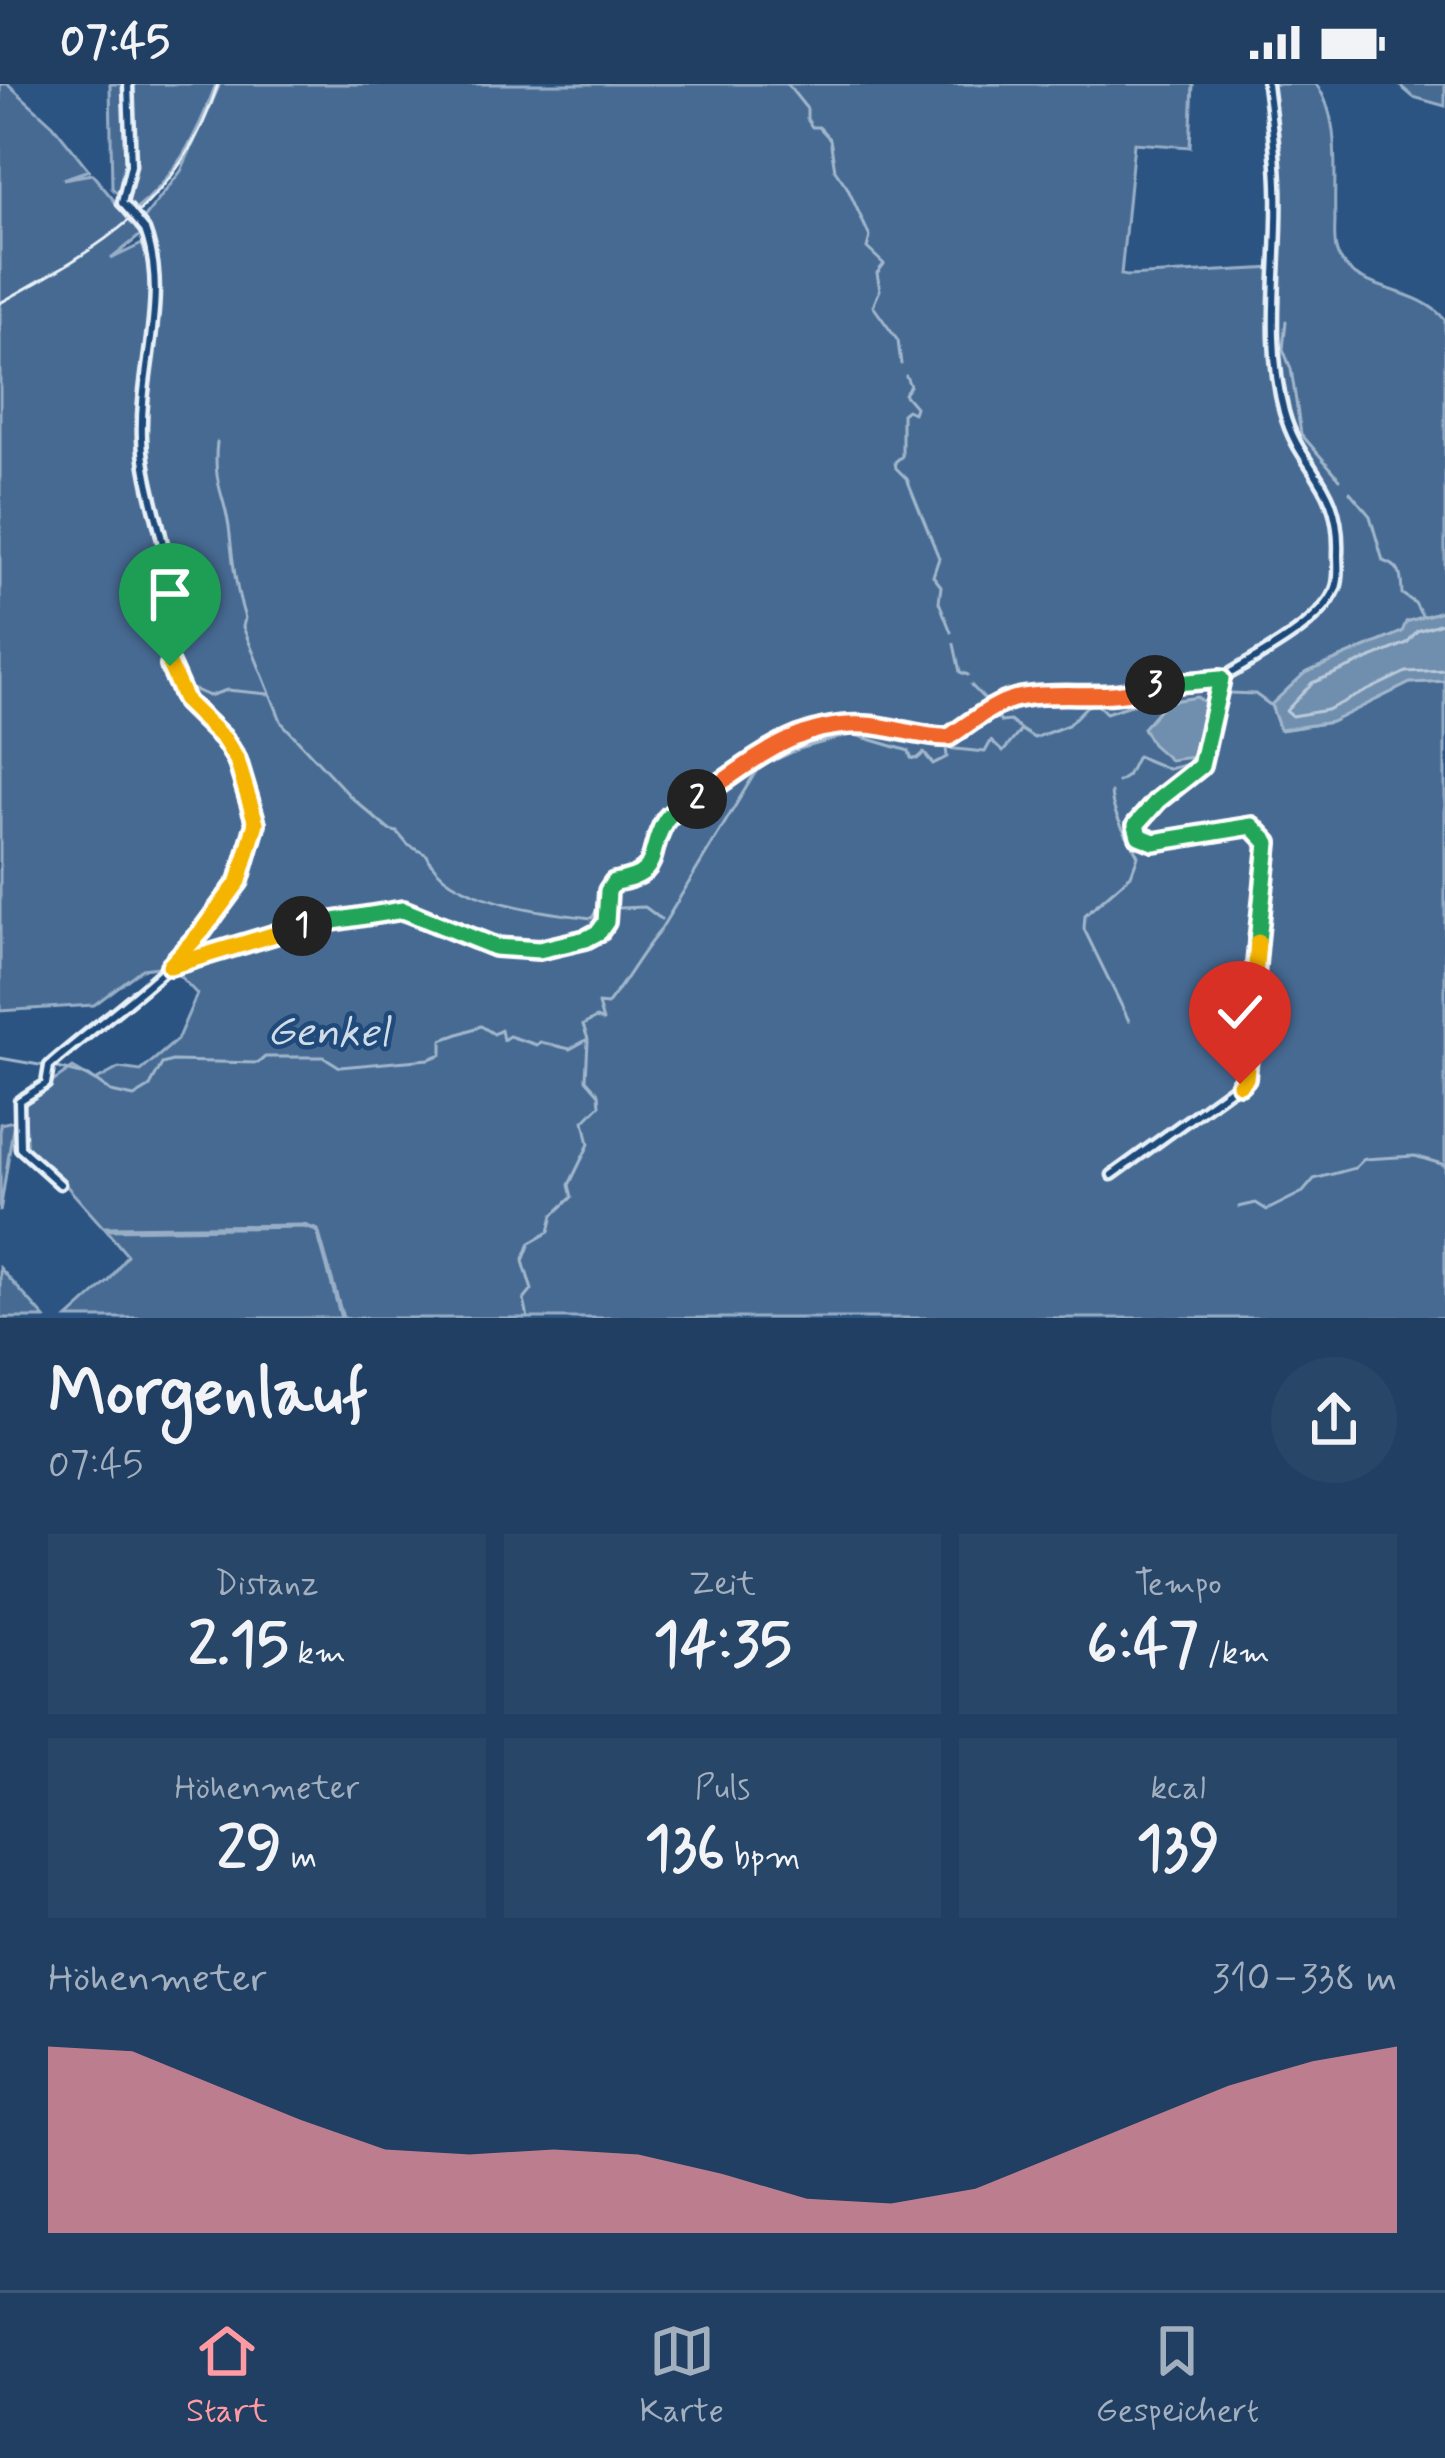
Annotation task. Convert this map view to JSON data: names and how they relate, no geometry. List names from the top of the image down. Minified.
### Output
{"water":["Genkel"],"page":{"status":"07:45","pins":["3","2","1"],"heading":["Morgenlauf","07:45"],"stats":[["Distanz","2.15 km"],["Zeit","14:35"],["Tempo","6:47 /km"],["Höhenmeter","29 m"],["Puls","136 bpm"],["kcal","139"]],"chart":["Höhenmeter","310–338 m"],"tabs":["Start","Karte","Gespeichert"]}}
